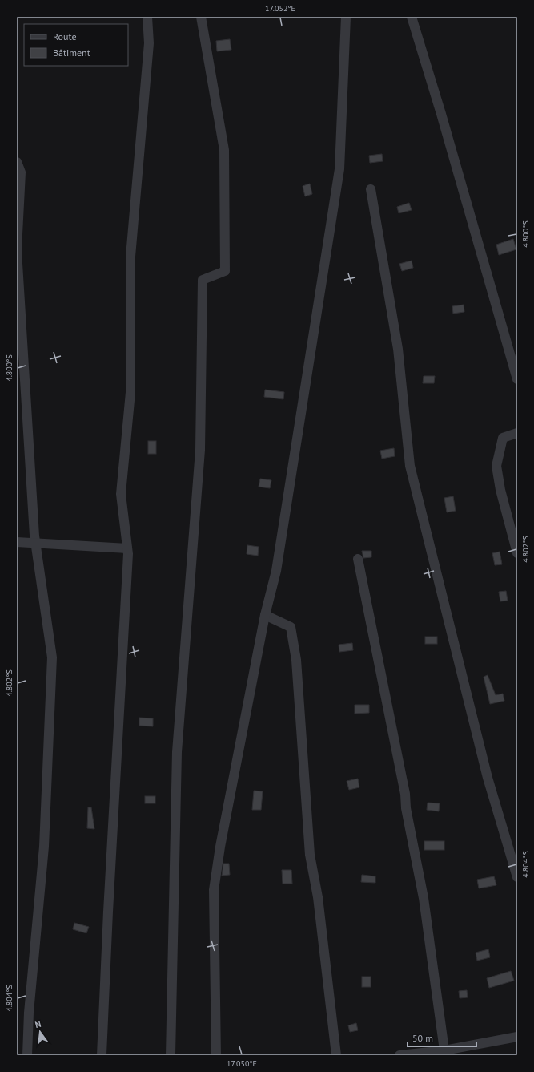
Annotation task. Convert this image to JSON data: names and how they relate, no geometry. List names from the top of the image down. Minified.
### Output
{"legend":["Route","Bâtiment"],"scale_bar":"50 m","north":"top","coordinates":["17.052°E","4.800°S","4.802°S","4.804°S","17.050°E"]}
